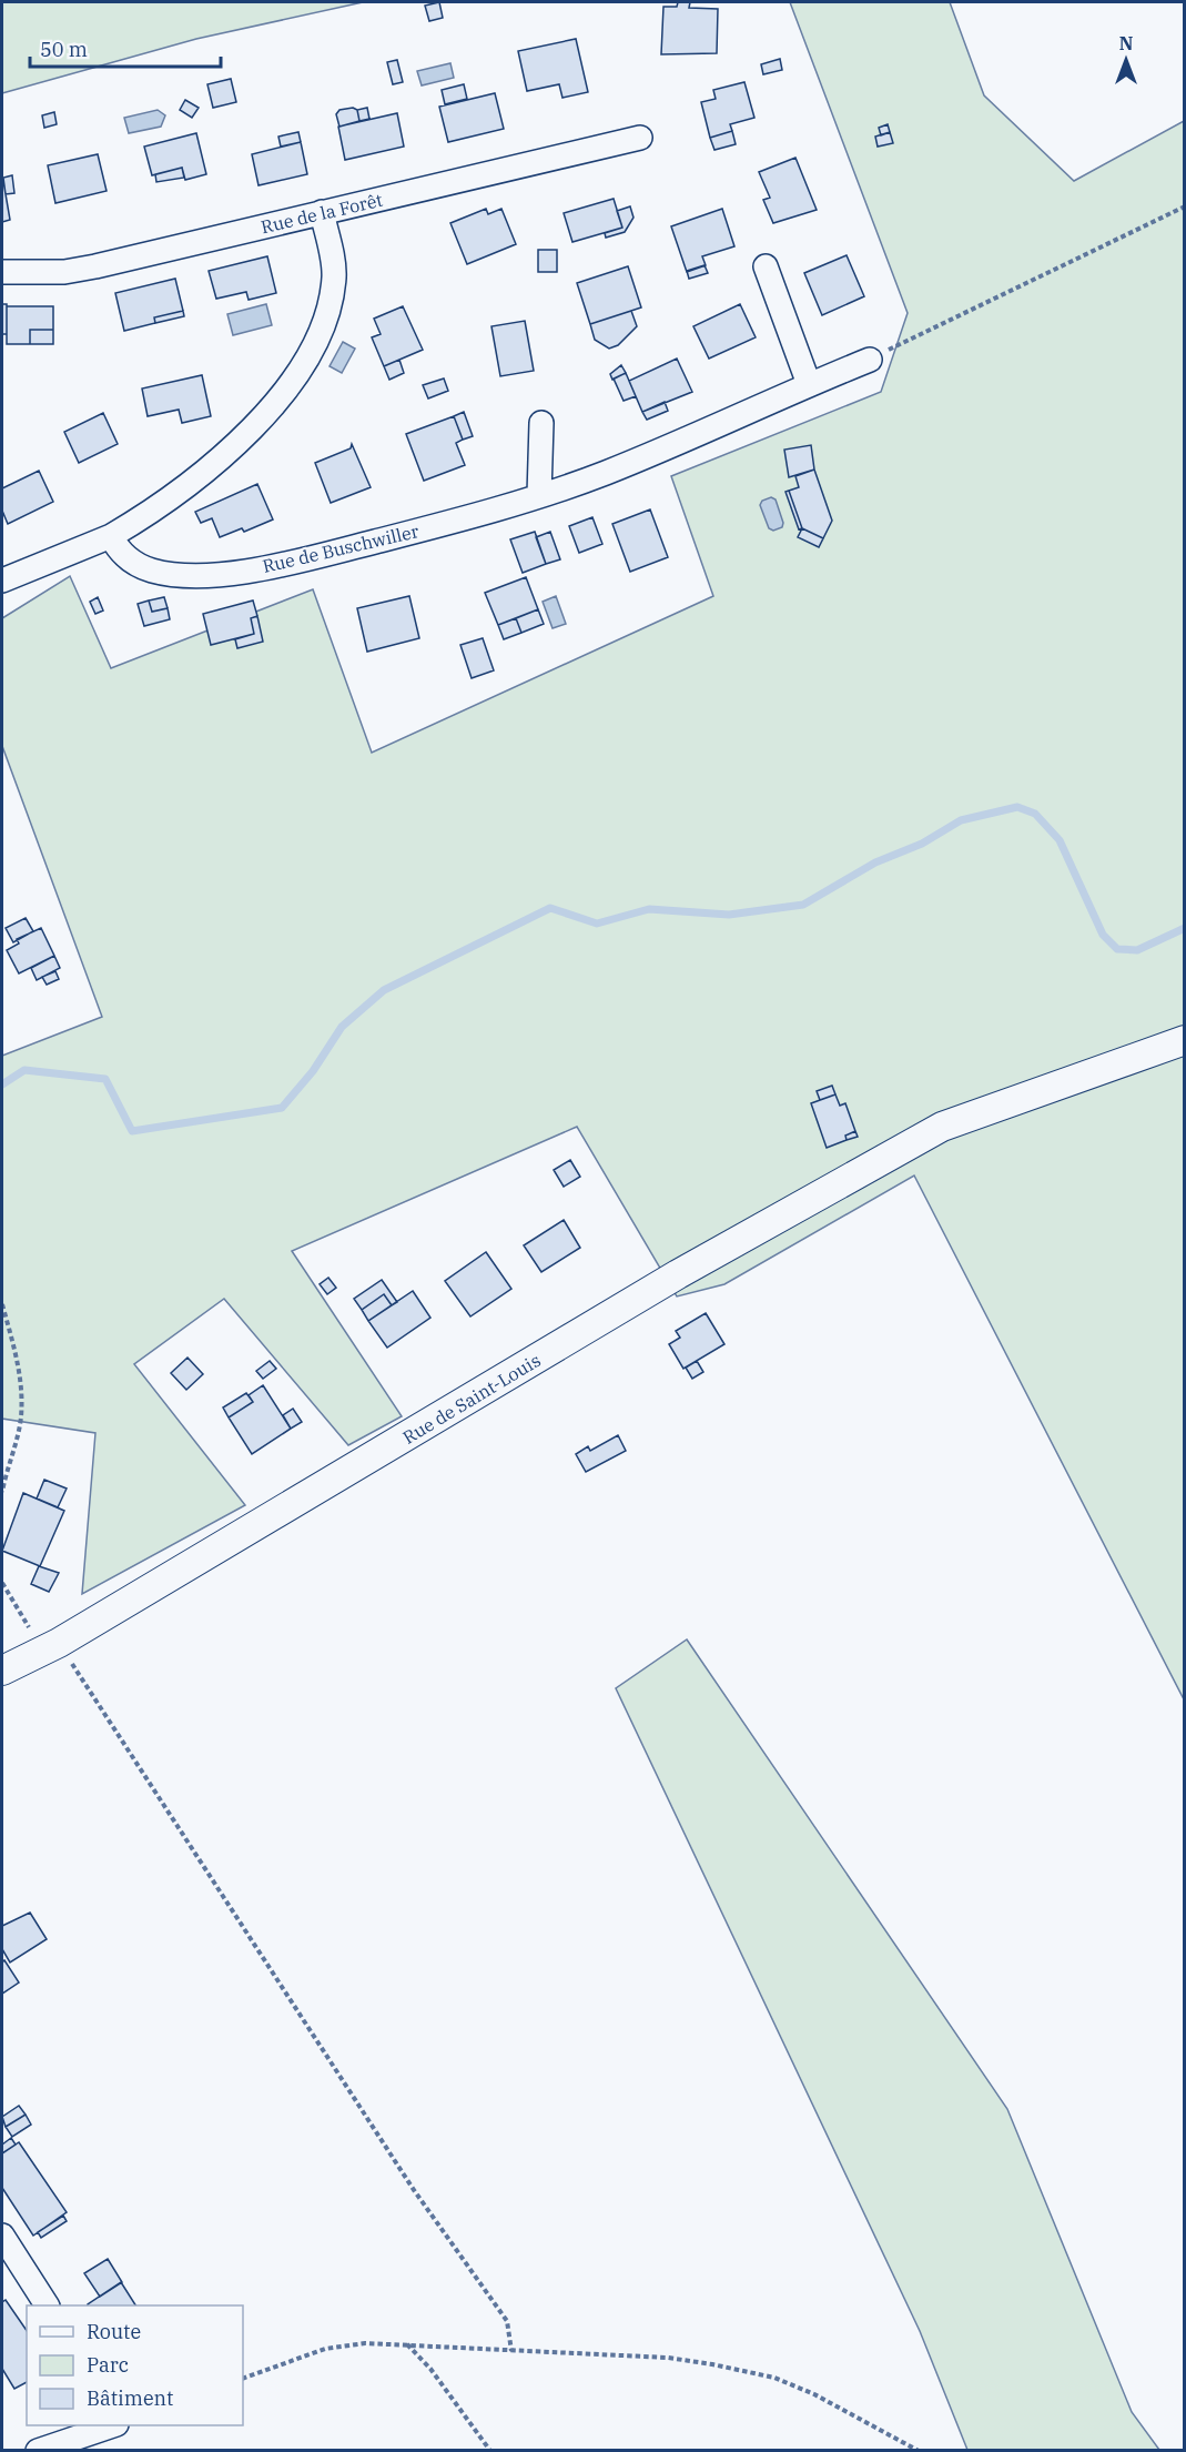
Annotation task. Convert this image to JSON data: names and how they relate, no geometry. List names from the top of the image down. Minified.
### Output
{"streets":{"street":["Rue de la Forêt","Rue de Buschwiller","Rue de Saint-Louis"]},"legend":["Route","Parc","Bâtiment"],"scale_bar":"50 m","north":"top"}
